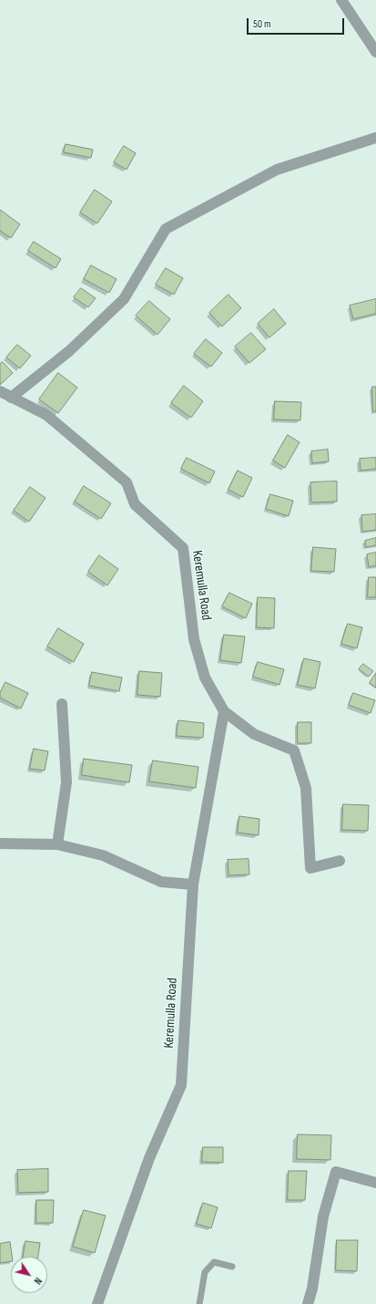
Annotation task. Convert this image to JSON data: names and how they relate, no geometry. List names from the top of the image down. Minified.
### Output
{"streets":{"street":["Keremulla Road"]},"scale_bar":"50 m","north":"bottom right"}
